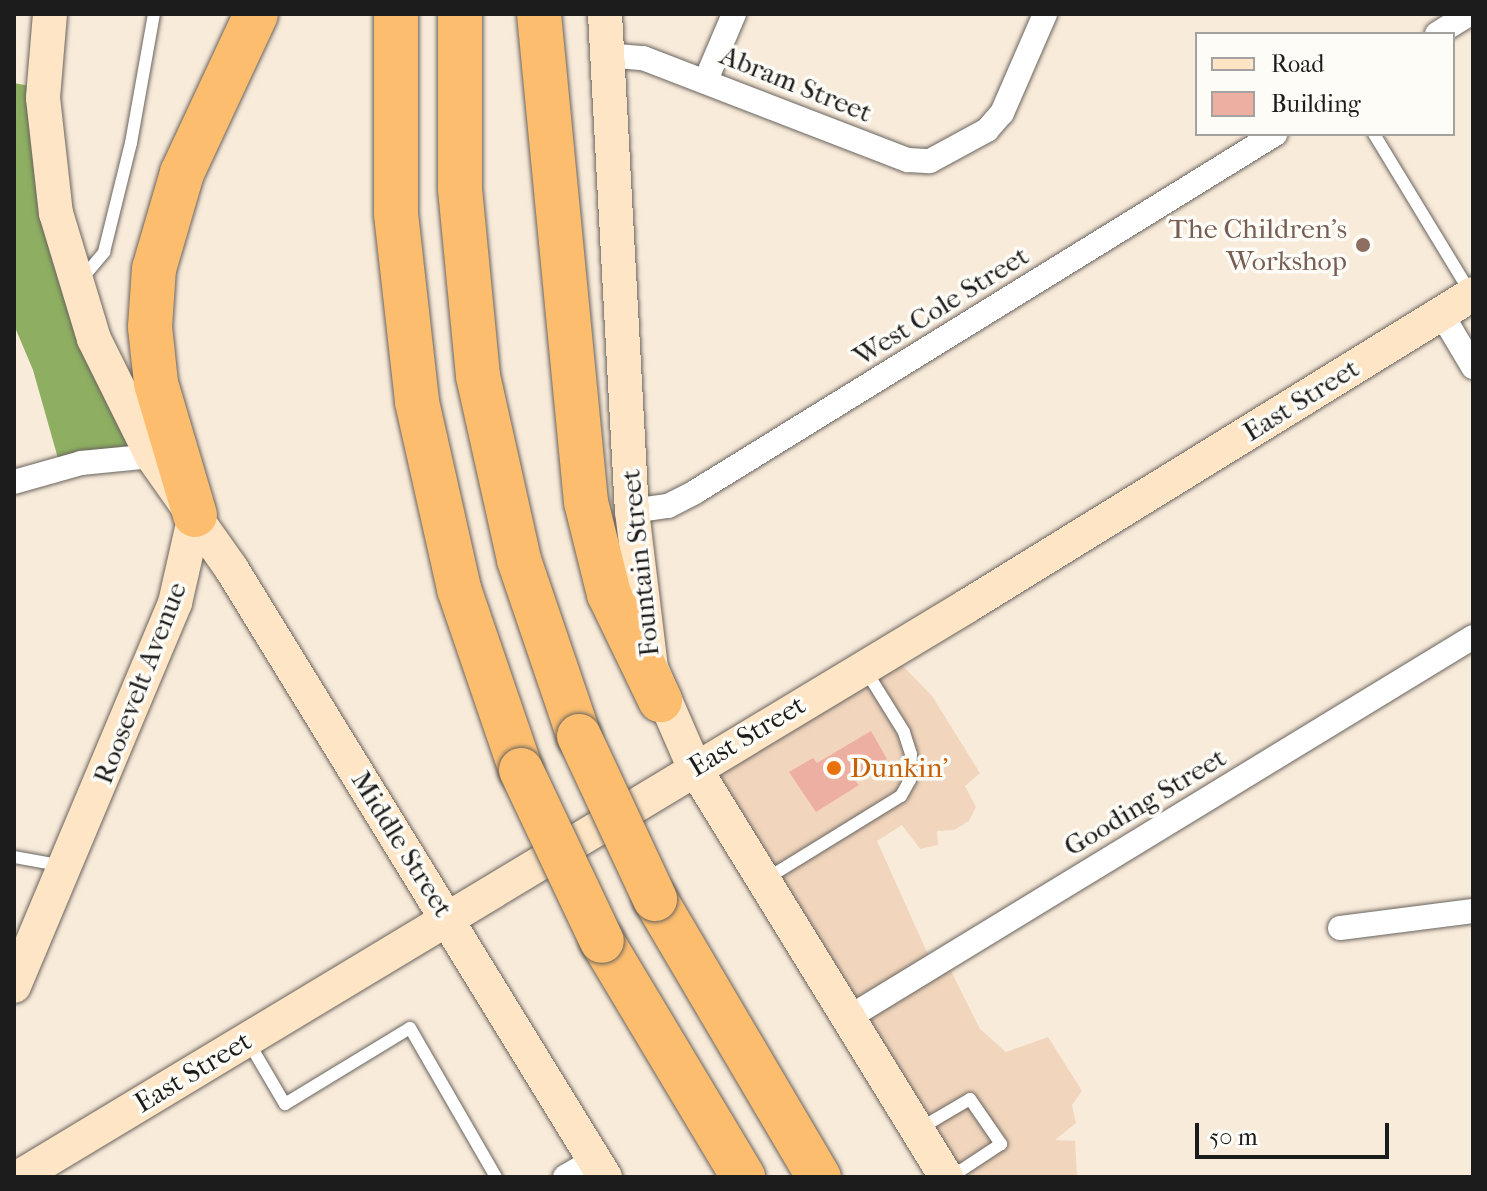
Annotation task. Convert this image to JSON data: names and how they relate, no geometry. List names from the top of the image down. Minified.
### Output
{"streets":{"street":["Abram Street","West Cole Street","East Street","Fountain Street","Roosevelt Avenue","Gooding Street","Middle Street"]},"crossings":[["Abram Street","Fountain Street"],["West Cole Street","Fountain Street"],["East Street","Fountain Street"],["East Street","Middle Street"],["Fountain Street","Gooding Street"],["Roosevelt Avenue","Middle Street"]],"places":["The Children’s Workshop","Dunkin'"],"legend":["Road","Building"],"scale_bar":"50 m"}
